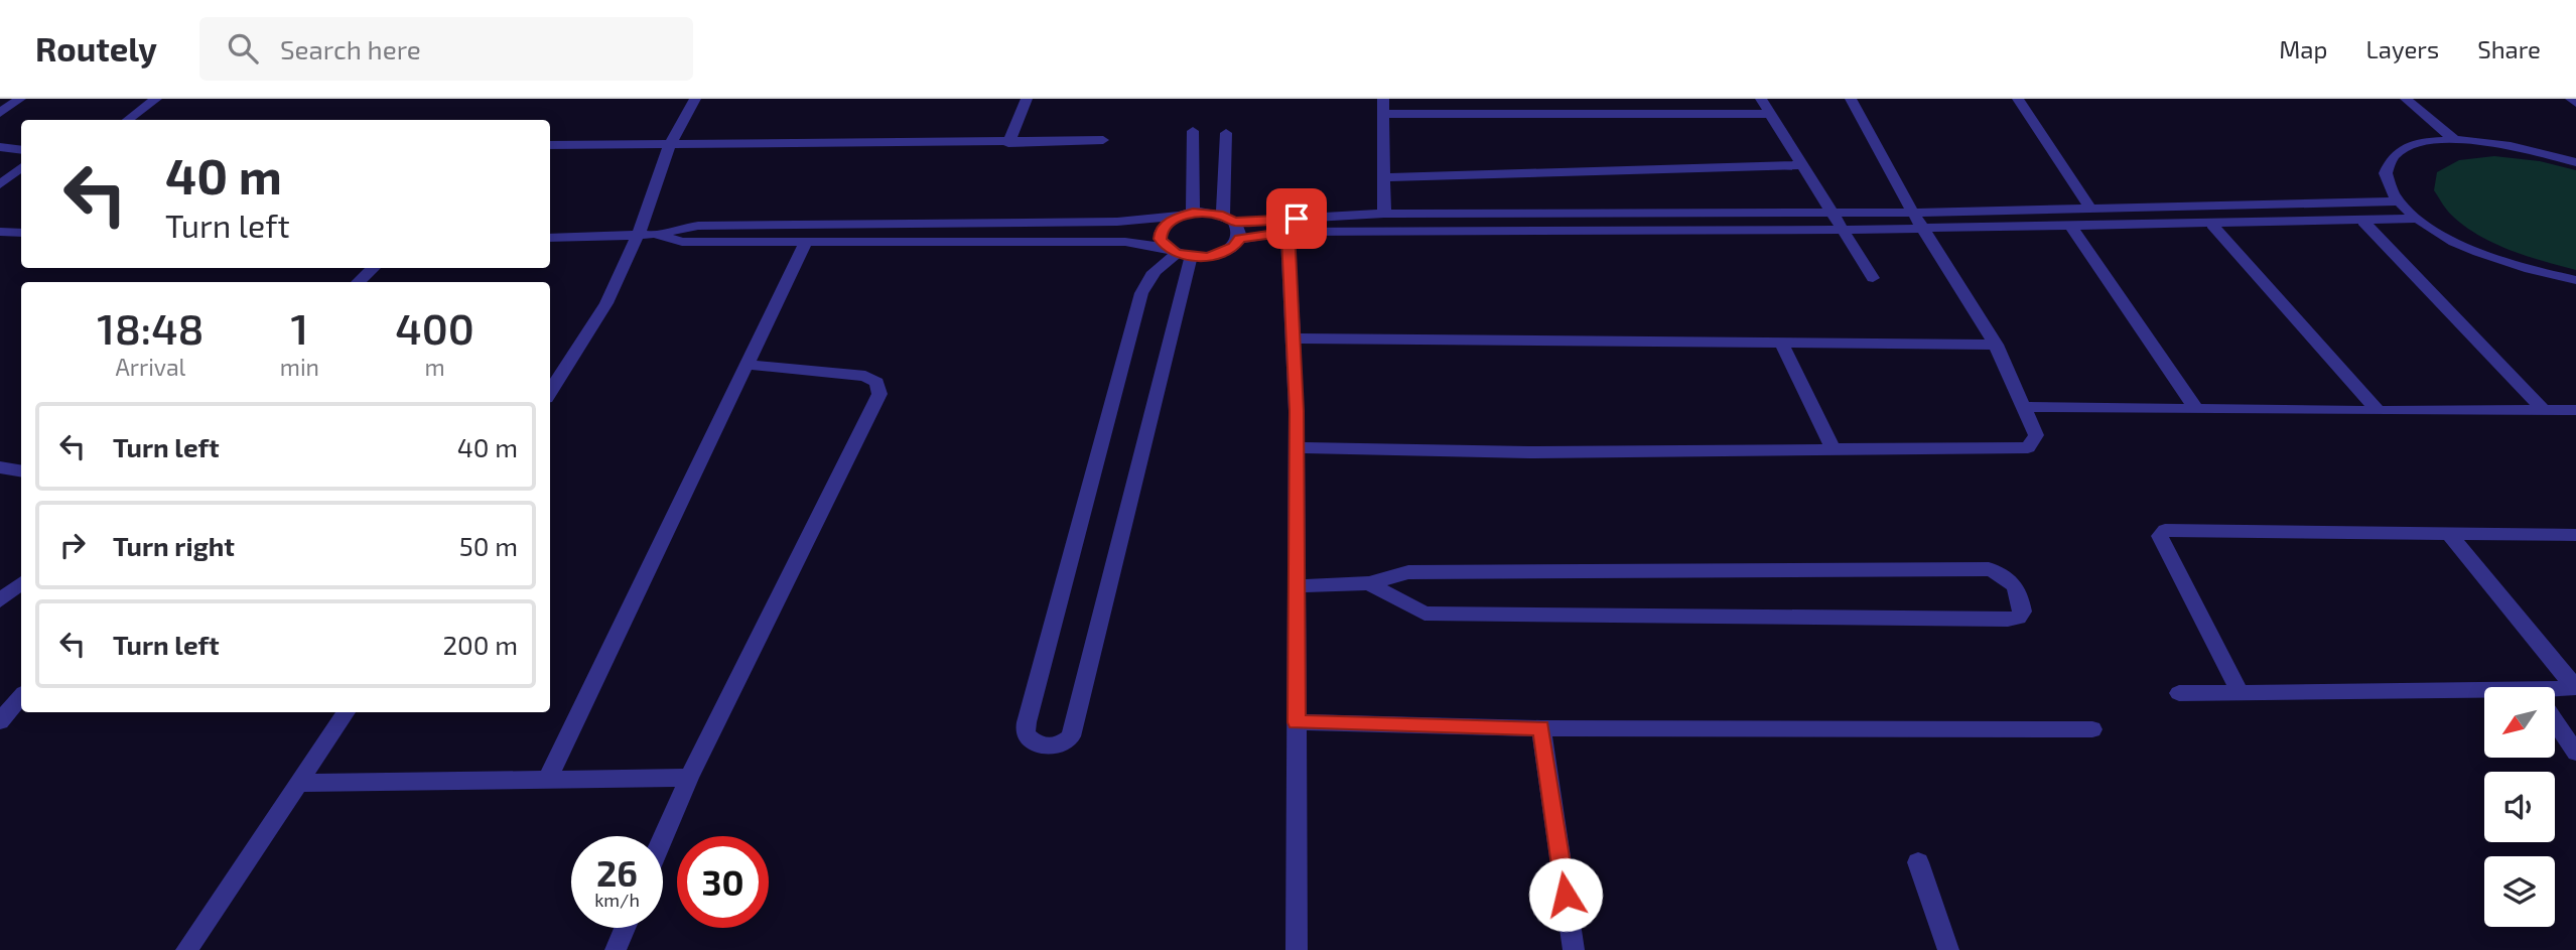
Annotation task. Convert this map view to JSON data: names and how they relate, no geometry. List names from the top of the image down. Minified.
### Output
{"north":"bottom left","page":{"header":"Routely","search":"Search here","nav":["Map","Layers","Share"],"turn":["40 m","Turn left"],"eta":["18:48","Arrival","1","min","400","m"],"list":[{"name":"Turn left","value":"40 m"},{"name":"Turn right","value":"50 m"},{"name":"Turn left","value":"200 m"}],"speed":"26 km/h","limit":"30"}}
